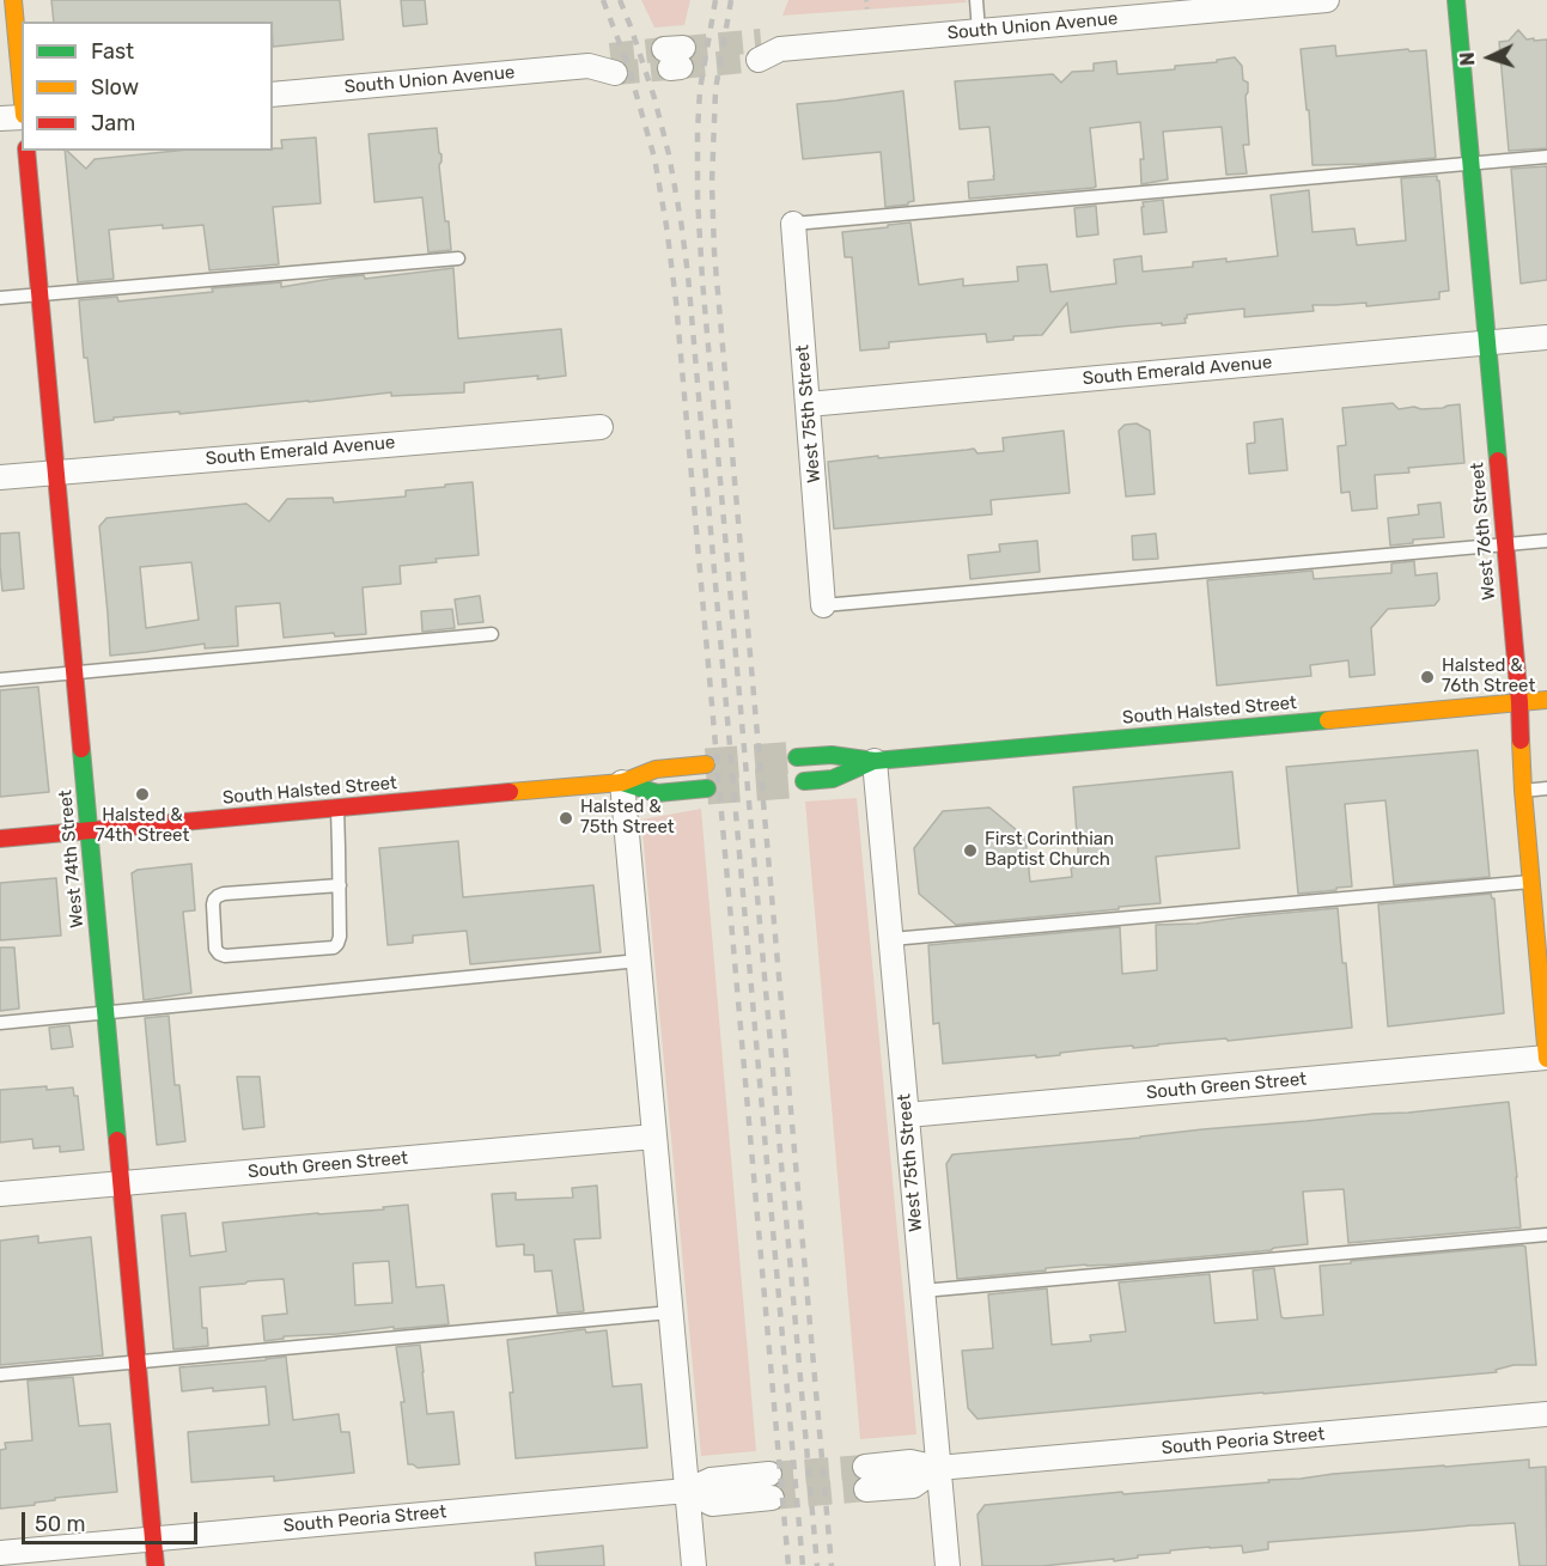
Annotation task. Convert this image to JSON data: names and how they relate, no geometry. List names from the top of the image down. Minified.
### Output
{"streets":{"street":["South Union Avenue","South Emerald Avenue","West 75th Street","West 76th Street","South Halsted Street","West 74th Street","South Green Street","South Peoria Street"]},"crossings":[["South Emerald Avenue","West 75th Street"],["South Emerald Avenue","West 76th Street"],["South Emerald Avenue","West 74th Street"],["West 75th Street","South Halsted Street"],["West 75th Street","South Green Street"],["West 75th Street","South Peoria Street"],["West 76th Street","South Halsted Street"],["West 76th Street","South Green Street"],["South Halsted Street","West 74th Street"],["West 74th Street","South Green Street"],["West 74th Street","South Peoria Street"]],"places":["Halsted & 76th Street","Halsted & 74th Street","Halsted & 75th Street","First Corinthian Baptist Church"],"legend":["Fast","Slow","Jam"],"scale_bar":"50 m","north":"left"}
